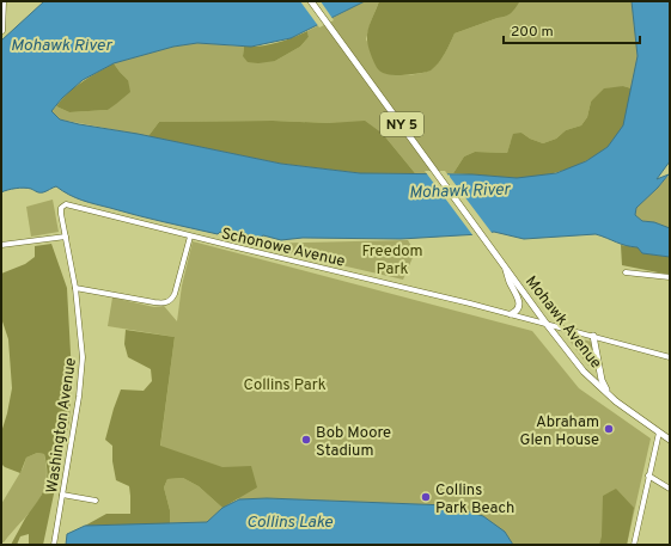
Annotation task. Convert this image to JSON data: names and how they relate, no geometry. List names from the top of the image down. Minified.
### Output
{"streets":{"main road":["NY 5","Mohawk Avenue"],"street":["Schonowe Avenue","Washington Avenue"]},"crossings":[["Schonowe Avenue","Mohawk Avenue"],["Schonowe Avenue","Washington Avenue"]],"water":["Mohawk River","Collins Lake"],"parks":["Freedom Park","Collins Park"],"places":["Abraham Glen House","Bob Moore Stadium","Collins Park Beach"],"scale_bar":"200 m"}
